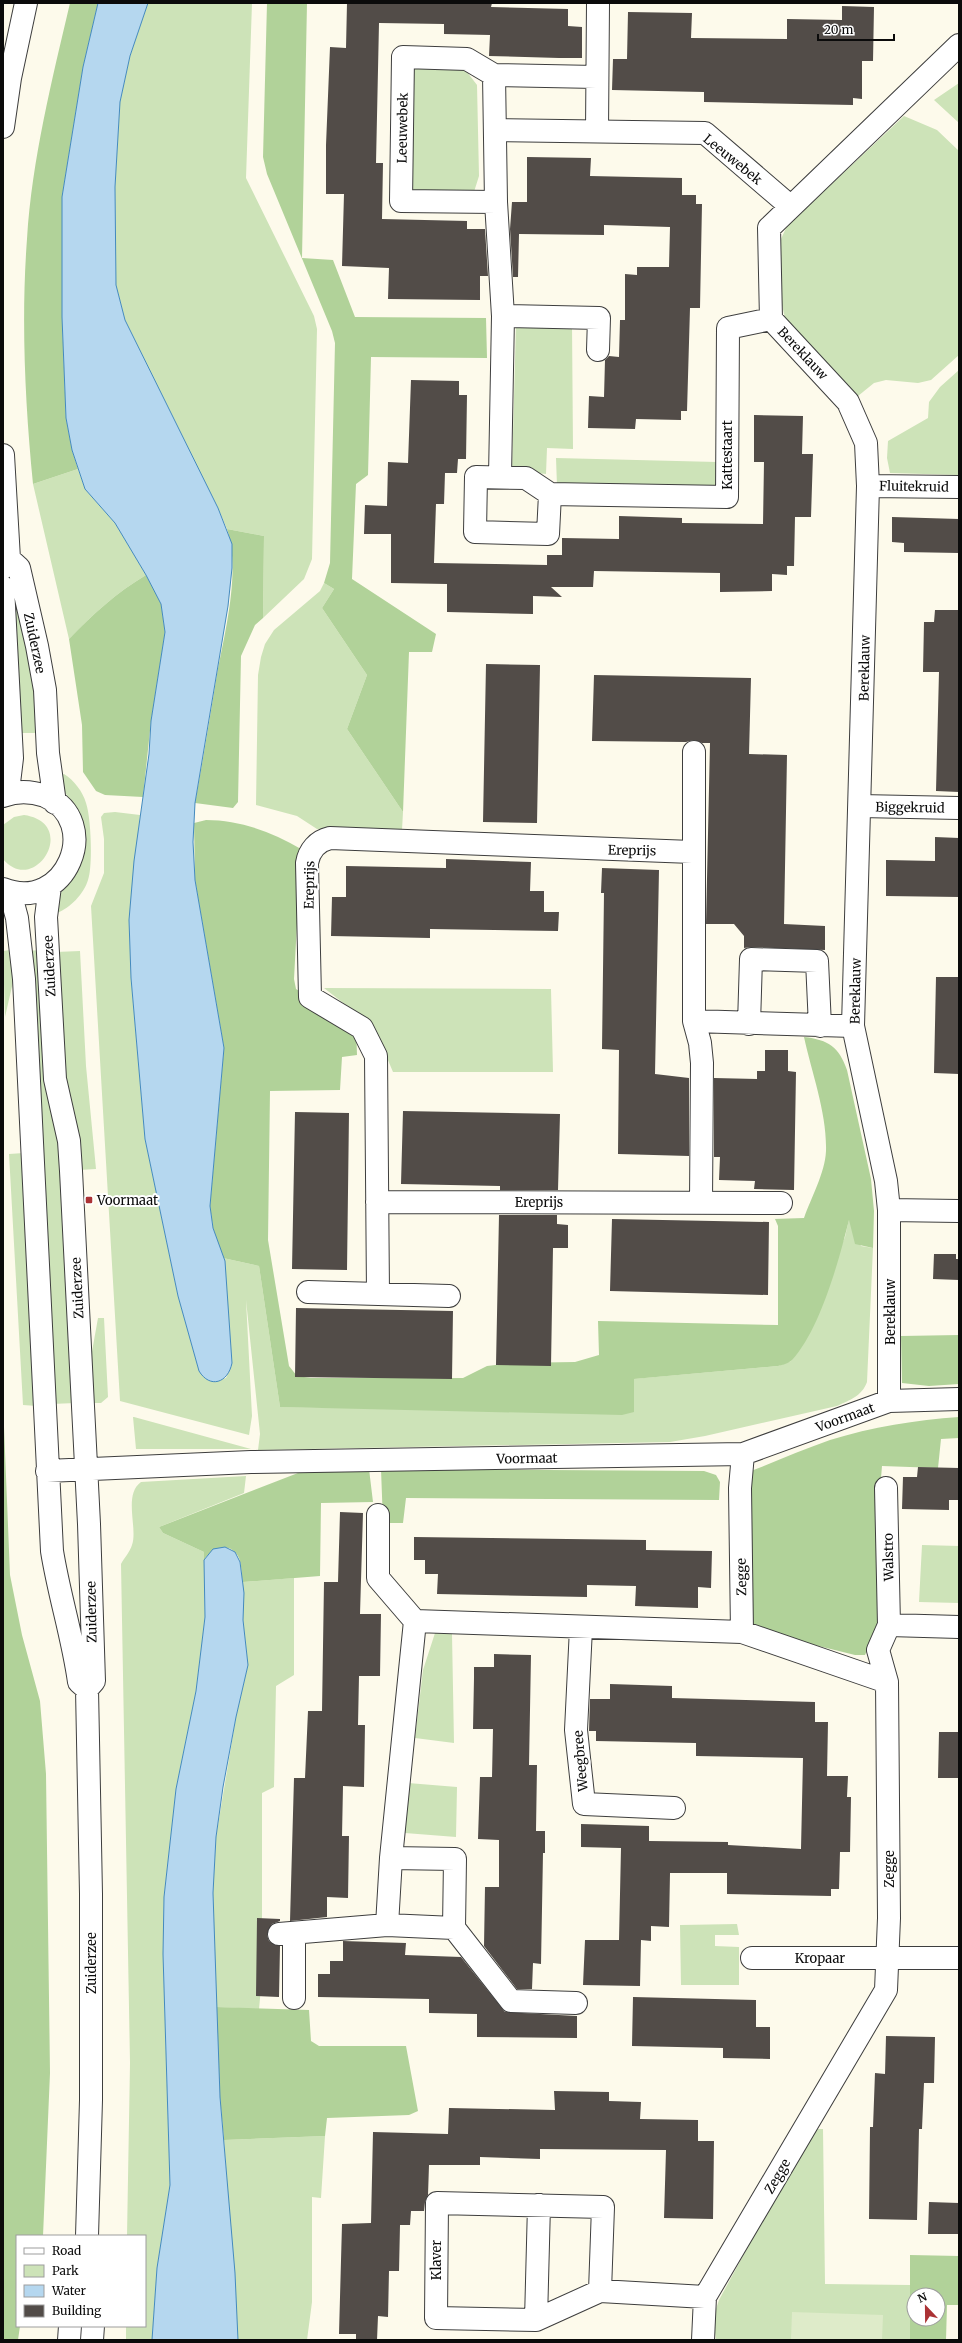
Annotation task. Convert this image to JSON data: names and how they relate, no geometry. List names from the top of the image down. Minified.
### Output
{"streets":{"street":["Leeuwebek","Bereklauw","Kattestaart","Fluitekruid","Zuiderzee","Biggekruid","Ereprijs","Voormaat","Walstro","Zegge","Weegbree","Kropaar","Klaver"]},"crossings":[["Leeuwebek","Bereklauw"],["Bereklauw","Kattestaart"],["Bereklauw","Fluitekruid"],["Bereklauw","Biggekruid"],["Bereklauw","Voormaat"],["Zuiderzee","Voormaat"],["Voormaat","Zegge"],["Walstro","Zegge"],["Zegge","Kropaar"],["Zegge","Klaver"]],"places":{"transit":["Voormaat"]},"legend":["Road","Park","Water","Building"],"scale_bar":"20 m","north":"top"}
